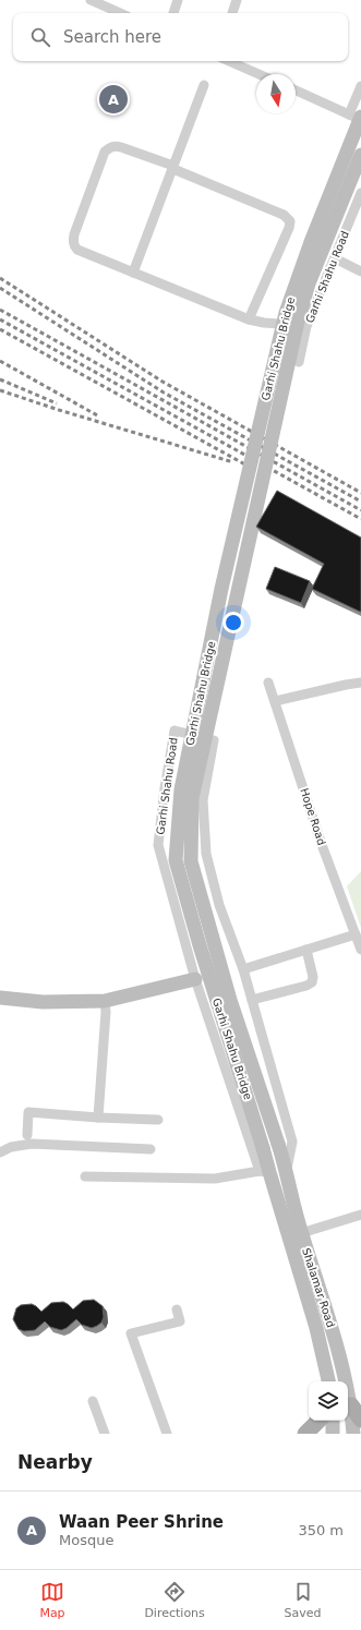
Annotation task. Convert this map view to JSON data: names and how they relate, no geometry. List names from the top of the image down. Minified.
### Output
{"streets":{"main road":["Garhi Shahu Bridge","Shalamar Road"],"street":["Garhi Shahu Road","Hope Road"]},"crossings":[["Garhi Shahu Road","Shalamar Road"],["Garhi Shahu Bridge","Shalamar Road"]],"north":"bottom","page":{"search":"Search here","pins":"A","heading":"Nearby","list":[{"mark":"A","name":"Waan Peer Shrine","note":"Mosque","value":"350 m"}],"nav":["Map","Directions","Saved"]}}
